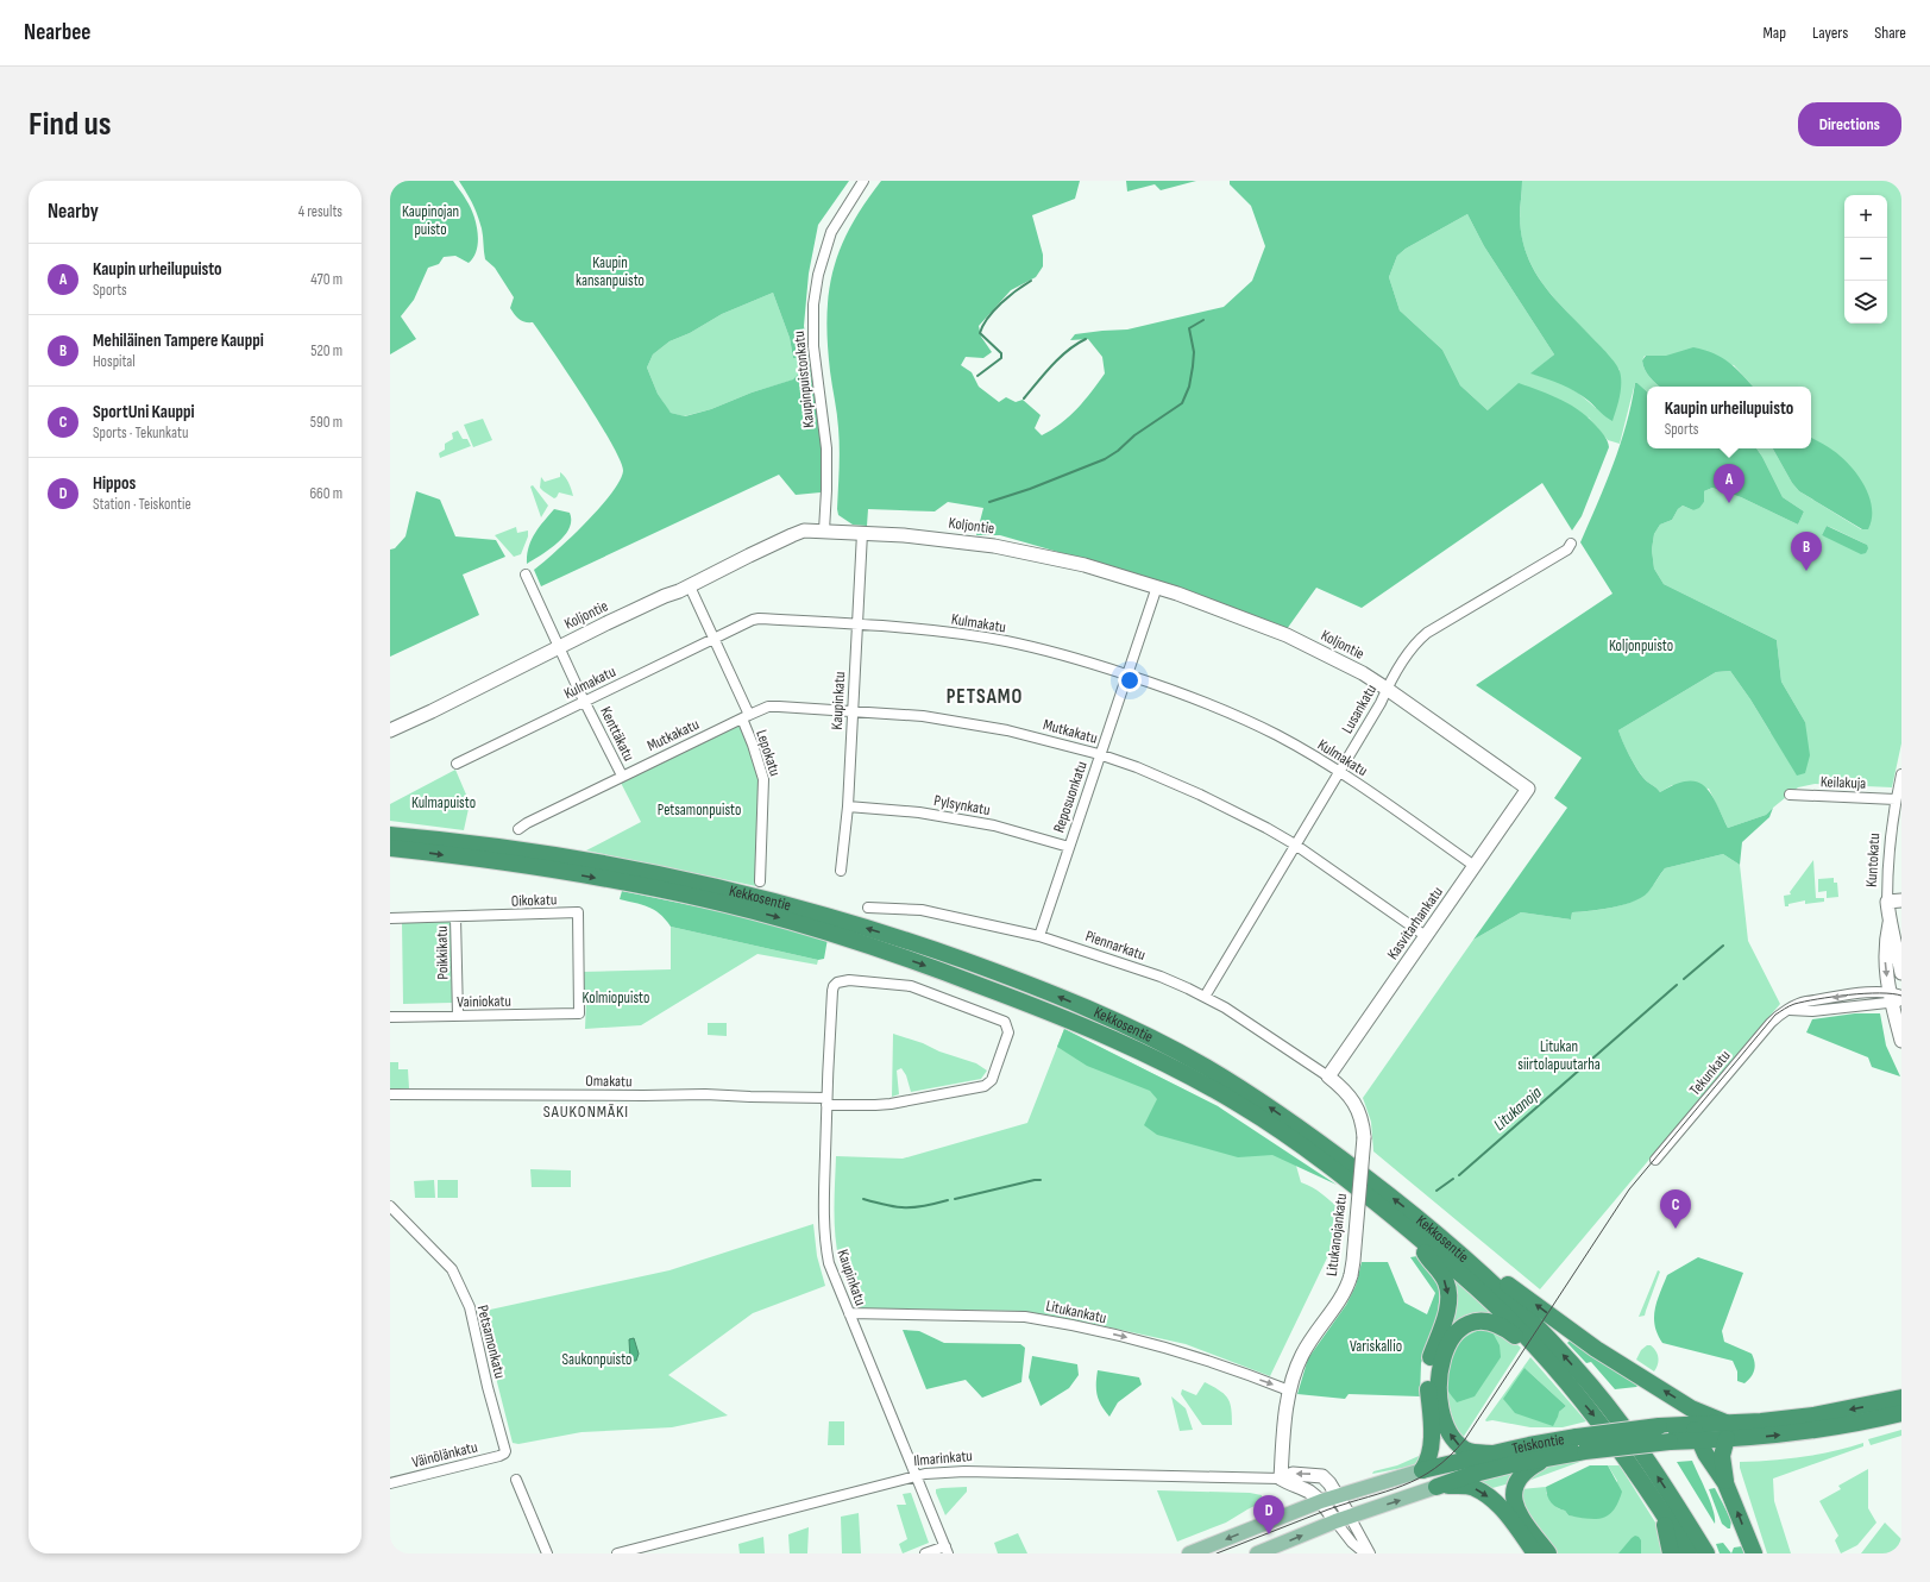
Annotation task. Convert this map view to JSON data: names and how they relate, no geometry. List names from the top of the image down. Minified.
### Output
{"streets":{"highway":["Kekkosentie","Teiskontie"],"street":["Kaupinpuistonkatu","Koljontie","Kulmakatu","Kaupinkatu","Lusankatu","Mutkakatu","Kenttäkatu","Lepokatu","Keilakuja","Reposuonkatu","Pylsynkatu","Kuntokatu","Oikokatu","Kasvitarhankatu","Piennarkatu","Poikkikatu","Vainiokatu","Tekunkatu","Omakatu","Litukanojankatu","Litukankatu","Petsamonkatu","Väinölänkatu","Ilmarinkatu"]},"crossings":[["Kaupinpuistonkatu","Koljontie"],["Koljontie","Kaupinkatu"],["Koljontie","Lusankatu"],["Koljontie","Kenttäkatu"],["Koljontie","Lepokatu"],["Koljontie","Reposuonkatu"],["Koljontie","Kasvitarhankatu"],["Kulmakatu","Kaupinkatu"],["Kulmakatu","Lusankatu"],["Kulmakatu","Kenttäkatu"],["Kulmakatu","Lepokatu"],["Kulmakatu","Reposuonkatu"],["Kulmakatu","Kasvitarhankatu"],["Kaupinkatu","Mutkakatu"],["Kaupinkatu","Pylsynkatu"],["Kaupinkatu","Omakatu"],["Kaupinkatu","Litukankatu"],["Kaupinkatu","Ilmarinkatu"],["Lusankatu","Mutkakatu"],["Lusankatu","Piennarkatu"],["Mutkakatu","Kenttäkatu"],["Mutkakatu","Lepokatu"],["Mutkakatu","Reposuonkatu"],["Mutkakatu","Kasvitarhankatu"],["Keilakuja","Kuntokatu"],["Reposuonkatu","Pylsynkatu"],["Reposuonkatu","Piennarkatu"],["Kuntokatu","Tekunkatu"],["Oikokatu","Poikkikatu"],["Oikokatu","Vainiokatu"],["Kasvitarhankatu","Piennarkatu"],["Kasvitarhankatu","Litukanojankatu"],["Piennarkatu","Litukanojankatu"],["Poikkikatu","Vainiokatu"],["Litukanojankatu","Litukankatu"],["Litukanojankatu","Ilmarinkatu"],["Petsamonkatu","Väinölänkatu"],["Teiskontie","Ilmarinkatu"]],"one_way":["Litukankatu"],"districts":["PETSAMO","SAUKONMÄKI"],"water":["Litukanoja"],"parks":["Kaupinojan puisto","Kaupin kansanpuisto","Koljonpuisto","Kulmapuisto","Petsamonpuisto","Kolmiopuisto","Litukan siirtolapuutarha","Variskallio","Saukonpuisto"],"page":{"header":"Nearbee","nav":["Map","Layers","Share"],"buttons":"Directions","title":"Find us","heading":["Nearby","4 results"],"map_buttons":["+","−"],"list":[{"mark":"A","name":"Kaupin urheilupuisto","note":"Sports","value":"470 m"},{"mark":"B","name":"Mehiläinen Tampere Kauppi","note":"Hospital","value":"520 m"},{"mark":"C","name":"SportUni Kauppi","note":"Sports · Tekunkatu","value":"590 m"},{"mark":"D","name":"Hippos","note":"Station · Teiskontie","value":"660 m"}],"popup":["Kaupin urheilupuisto","Sports"],"pins":["A","B","C","D"]}}
